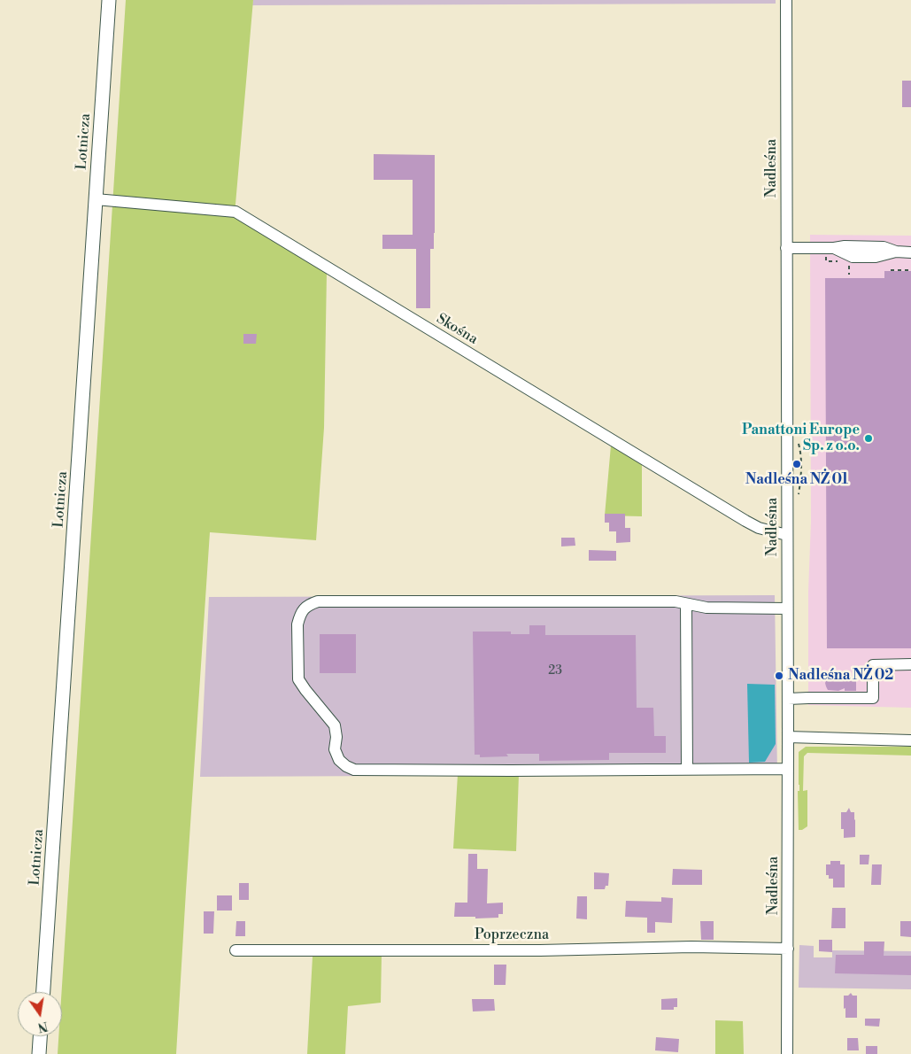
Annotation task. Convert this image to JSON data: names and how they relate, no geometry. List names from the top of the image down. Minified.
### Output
{"streets":{"main road":["Lotnicza"],"street":["Nadleśna","Skośna","Poprzeczna"]},"crossings":[["Lotnicza","Skośna"],["Nadleśna","Skośna"],["Nadleśna","Poprzeczna"]],"places":["Panattoni Europe Sp. z o.o.","Nadleśna NŻ 01","Nadleśna NŻ 02"],"house_numbers":["23"],"north":"bottom"}
